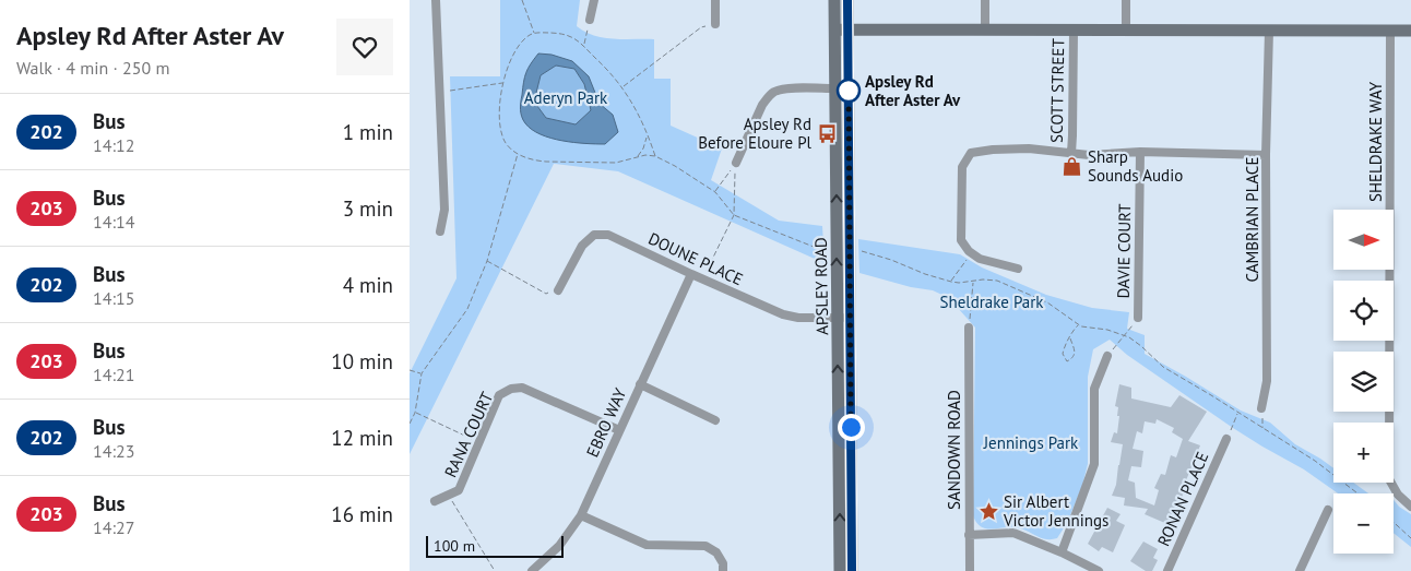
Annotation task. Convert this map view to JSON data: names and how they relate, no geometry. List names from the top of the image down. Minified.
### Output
{"streets":{"main road":["APSLEY ROAD"],"street":["SCOTT STREET","SHELDRAKE WAY","CAMBRIAN PLACE","DAVIE COURT","DOUNE PLACE","EBRO WAY","RANA COURT","SANDOWN ROAD","RONAN PLACE"]},"crossings":[["DOUNE PLACE","APSLEY ROAD"],["DOUNE PLACE","EBRO WAY"],["EBRO WAY","RANA COURT"]],"parks":["Aderyn Park","Sheldrake Park","Jennings Park"],"places":{"other":["Apsley Rd After Aster Av"],"bus stop":["Apsley Rd Before Eloure Pl"],"shop":["Sharp Sounds Audio"],"place":["Sir Albert Victor Jennings"]},"lines":["bus line 202"],"scale_bar":"100 m","north":"right","page":{"heading":["Apsley Rd After Aster Av","Walk · 4 min · 250 m"],"list":[{"mark":"202","name":"Bus","note":"14:12","value":"1 min"},{"mark":"203","name":"Bus","note":"14:14","value":"3 min"},{"mark":"202","name":"Bus","note":"14:15","value":"4 min"},{"mark":"203","name":"Bus","note":"14:21","value":"10 min"},{"mark":"202","name":"Bus","note":"14:23","value":"12 min"},{"mark":"203","name":"Bus","note":"14:27","value":"16 min"}],"map_buttons":["+","−"],"scale":"100 m"}}
